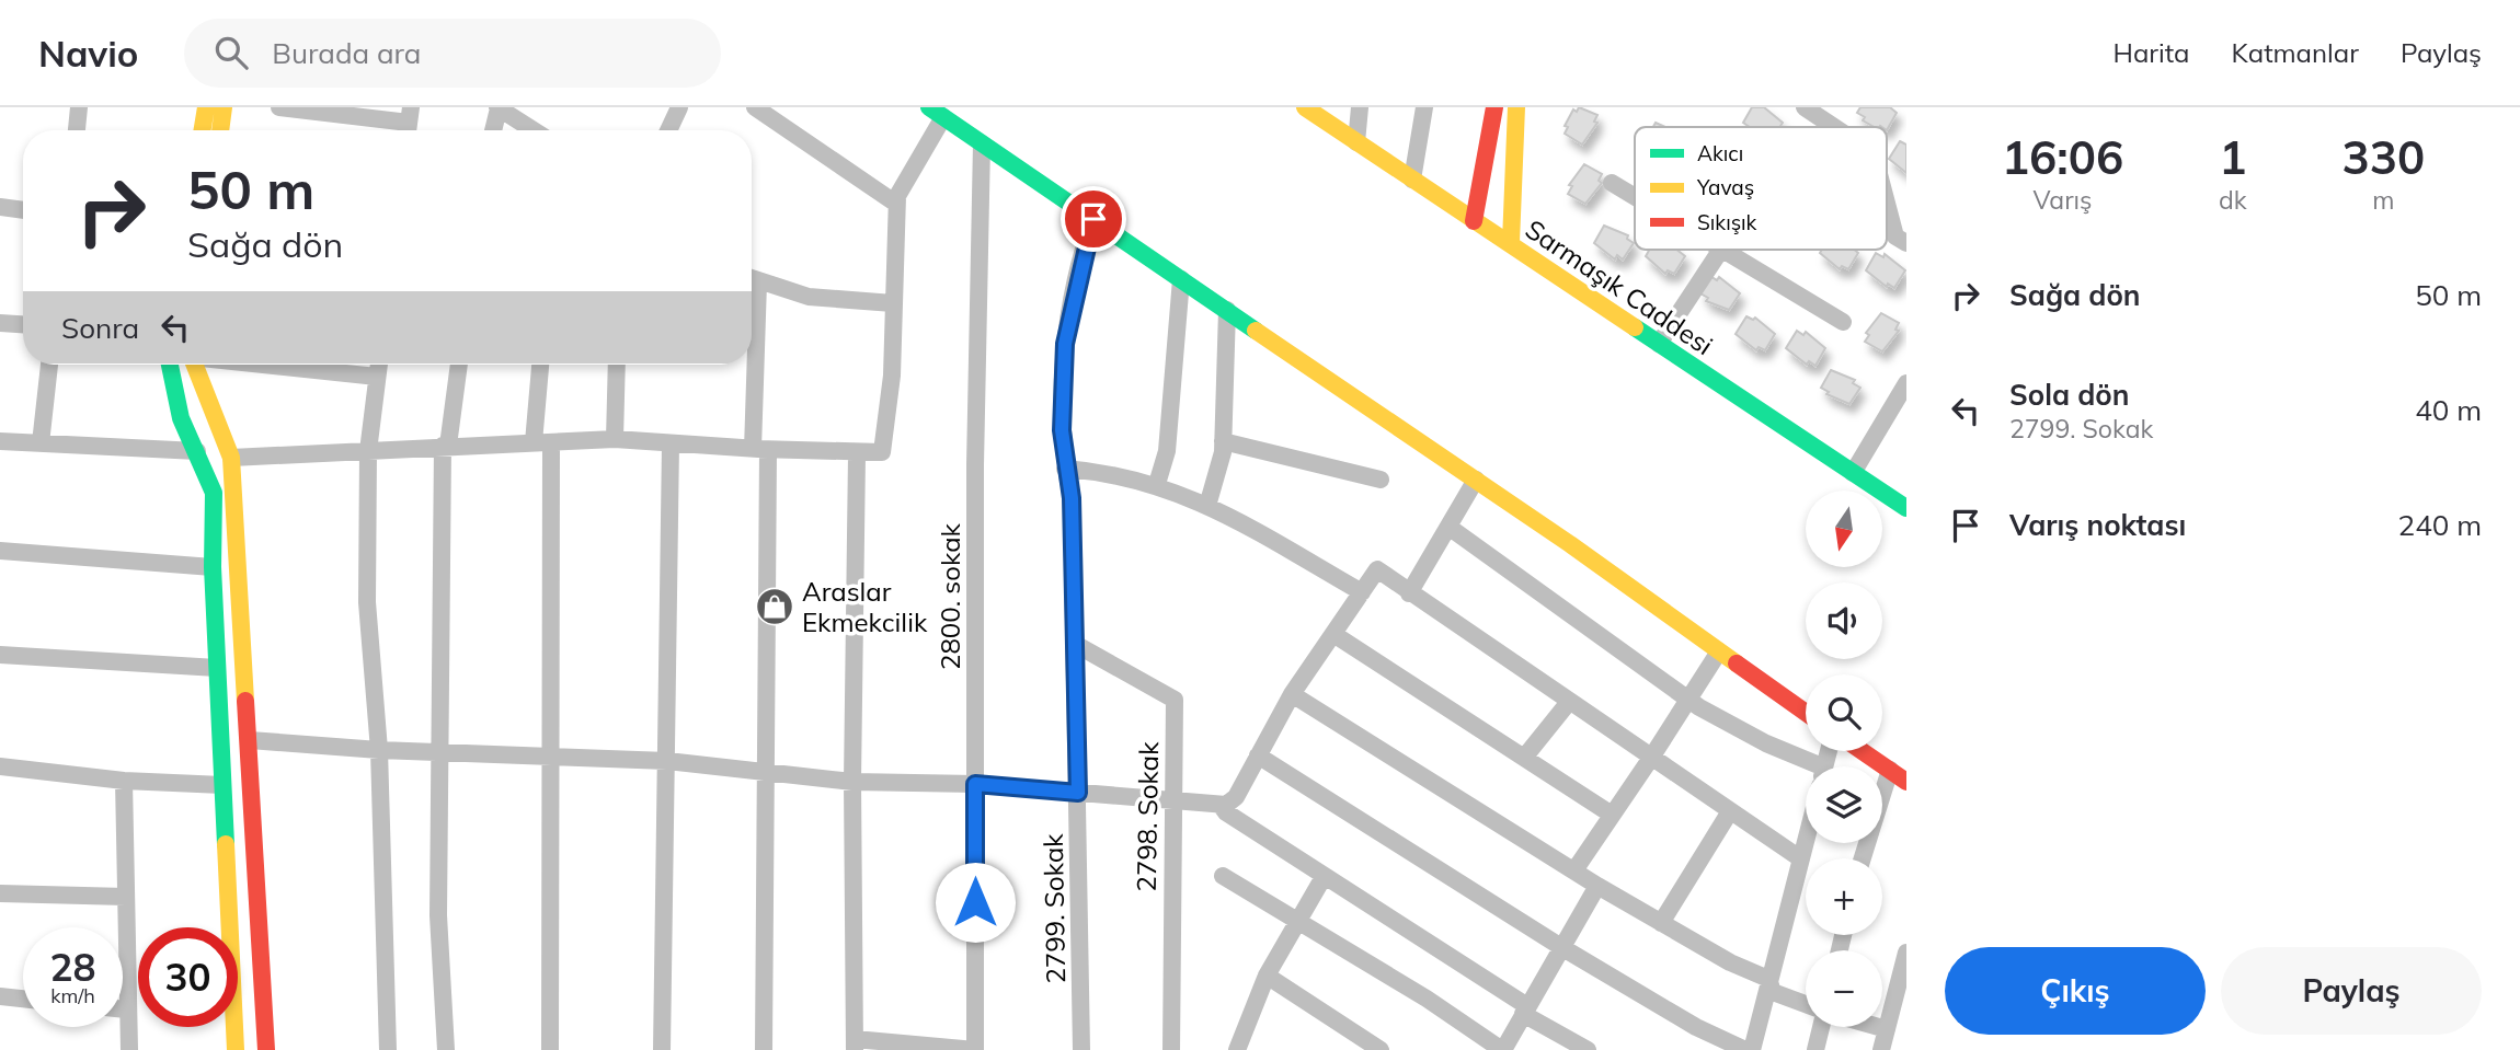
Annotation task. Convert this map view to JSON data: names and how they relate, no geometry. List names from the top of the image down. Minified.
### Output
{"streets":{"main road":["Sarmaşık Caddesi"],"street":["2800. sokak","2798. Sokak","2799. Sokak"]},"crossings":[["2798. Sokak","2799. Sokak"]],"places":{"shop":["Araslar Ekmekcilik"]},"legend":["Akıcı","Yavaş","Sıkışık"],"north":"bottom","page":{"header":"Navio","search":"Burada ara","nav":["Harita","Katmanlar","Paylaş"],"eta":["16:06","Varış","1","dk","330","m"],"turn":["50 m","Sağa dön"],"list":[{"name":"Sağa dön","value":"50 m"},{"name":"Sola dön","note":"2799. Sokak","value":"40 m"},{"name":"Varış noktası","value":"240 m"}],"then":"Sonra","map_buttons":["+","−"],"speed":"28 km/h","limit":"30","buttons":["Çıkış","Paylaş"]}}
